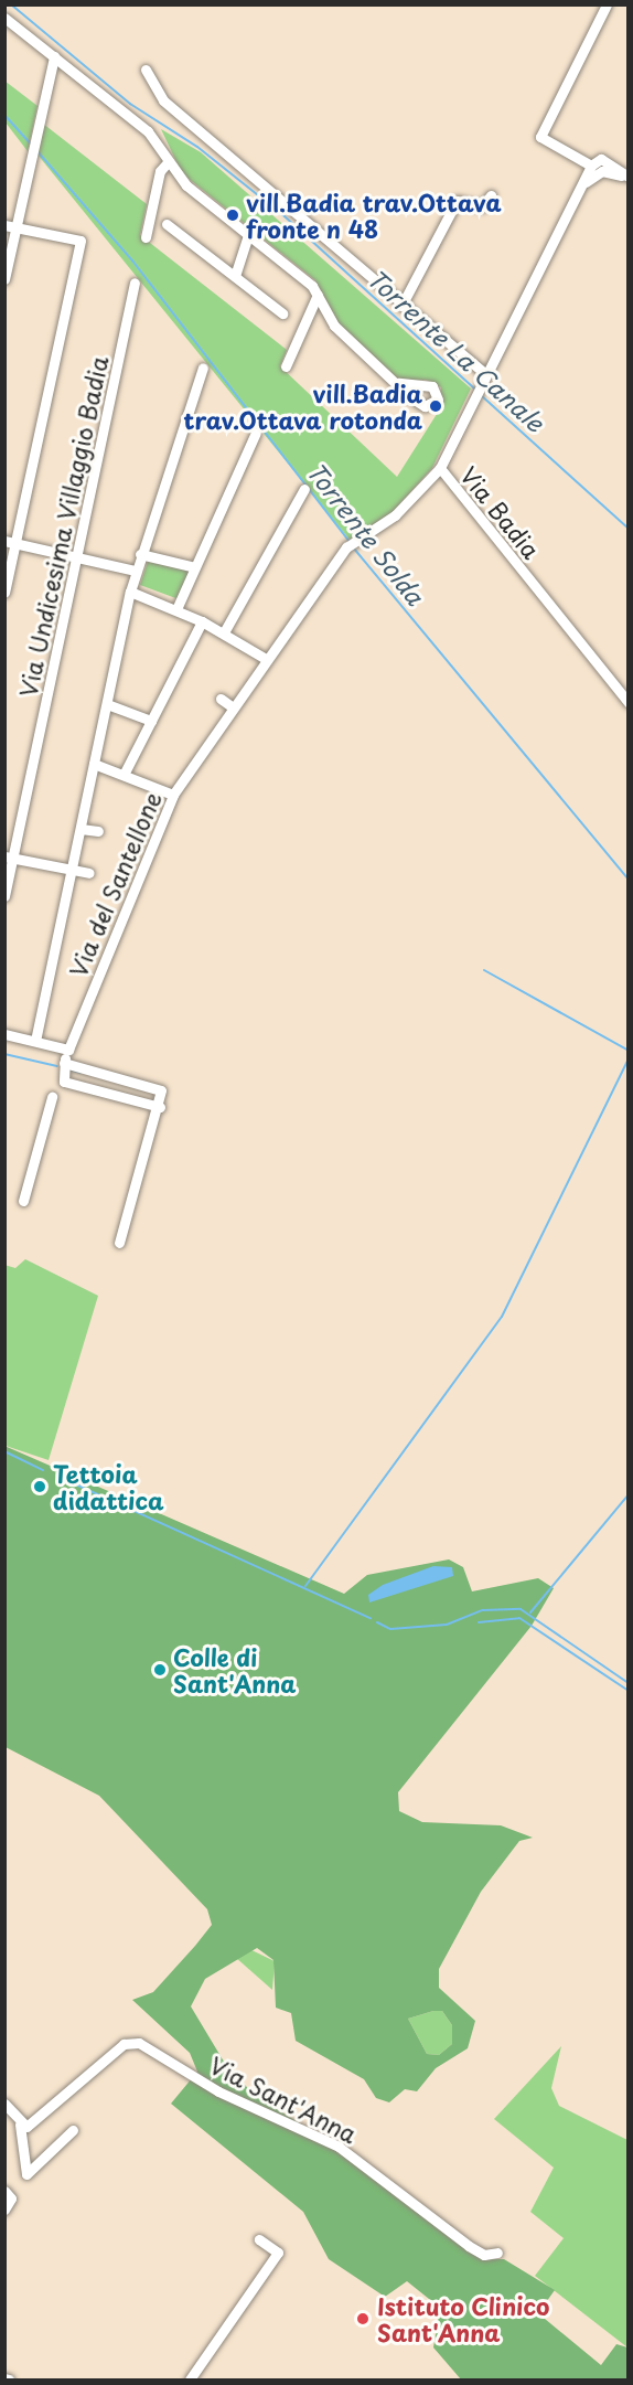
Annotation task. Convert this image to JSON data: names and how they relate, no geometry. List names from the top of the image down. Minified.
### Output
{"streets":{"street":["Via Badia","Via Undicesima Villaggio Badia","Via del Santellone","Via Sant'Anna"]},"crossings":[["Via Badia","Via del Santellone"]],"water":["Torrente La Canale","Torrente Solda"],"places":["vill.Badia trav.Ottava fronte n 48","vill.Badia trav.Ottava rotonda","Tettoia didattica","Colle di Sant'Anna","Istituto Clinico Sant'Anna"]}
